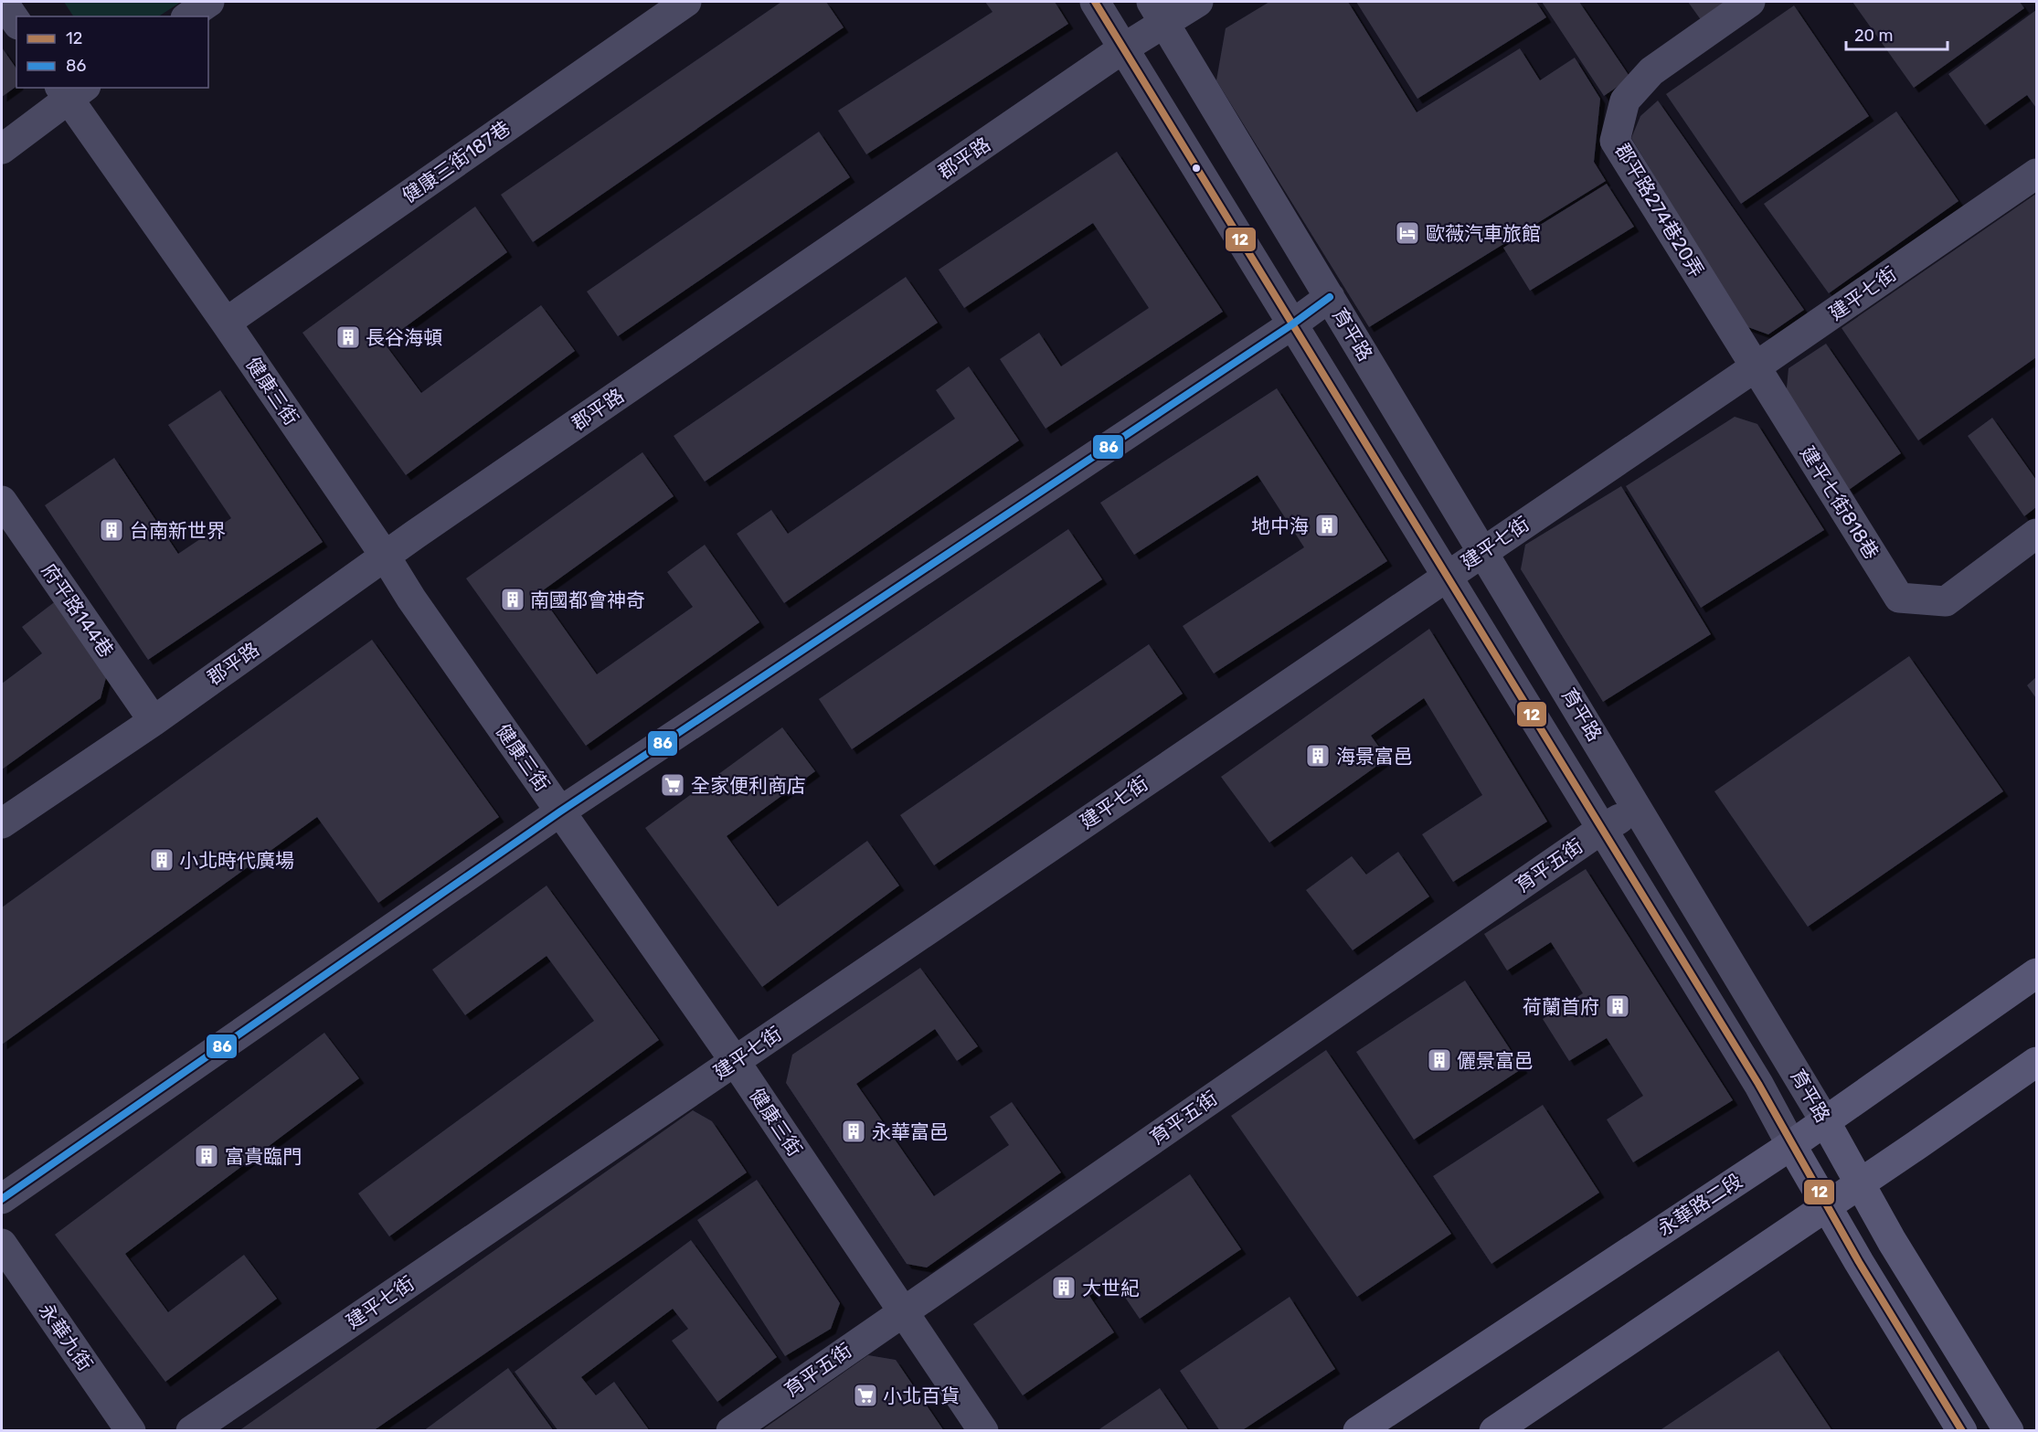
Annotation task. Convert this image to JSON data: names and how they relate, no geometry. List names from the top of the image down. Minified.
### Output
{"streets":{"street":["郡平路","健康三街187巷","郡平路274巷20弄","建平七街","育平路","健康三街","建平七街818巷","府平路144巷","育平五街","永華路二段","永華九街"]},"crossings":[["郡平路","育平路"],["郡平路","健康三街"],["郡平路","府平路144巷"],["健康三街187巷","健康三街"],["郡平路274巷20弄","建平七街"],["郡平路274巷20弄","建平七街818巷"],["建平七街","育平路"],["建平七街","健康三街"],["建平七街","建平七街818巷"],["育平路","育平五街"],["育平路","永華路二段"],["健康三街","育平五街"]],"places":{"hotel":["歐薇汽車旅館"],"building":["長谷海頓","地中海","台南新世界","南國都會神奇","海景富邑","小北時代廣場","荷蘭首府","儷景富邑","永華富邑","富貴臨門","大世紀"],"supermarket":["全家便利商店","小北百貨"]},"lines":["transit line 12","transit line 86"],"legend":["12","86"],"scale_bar":"20 m"}
